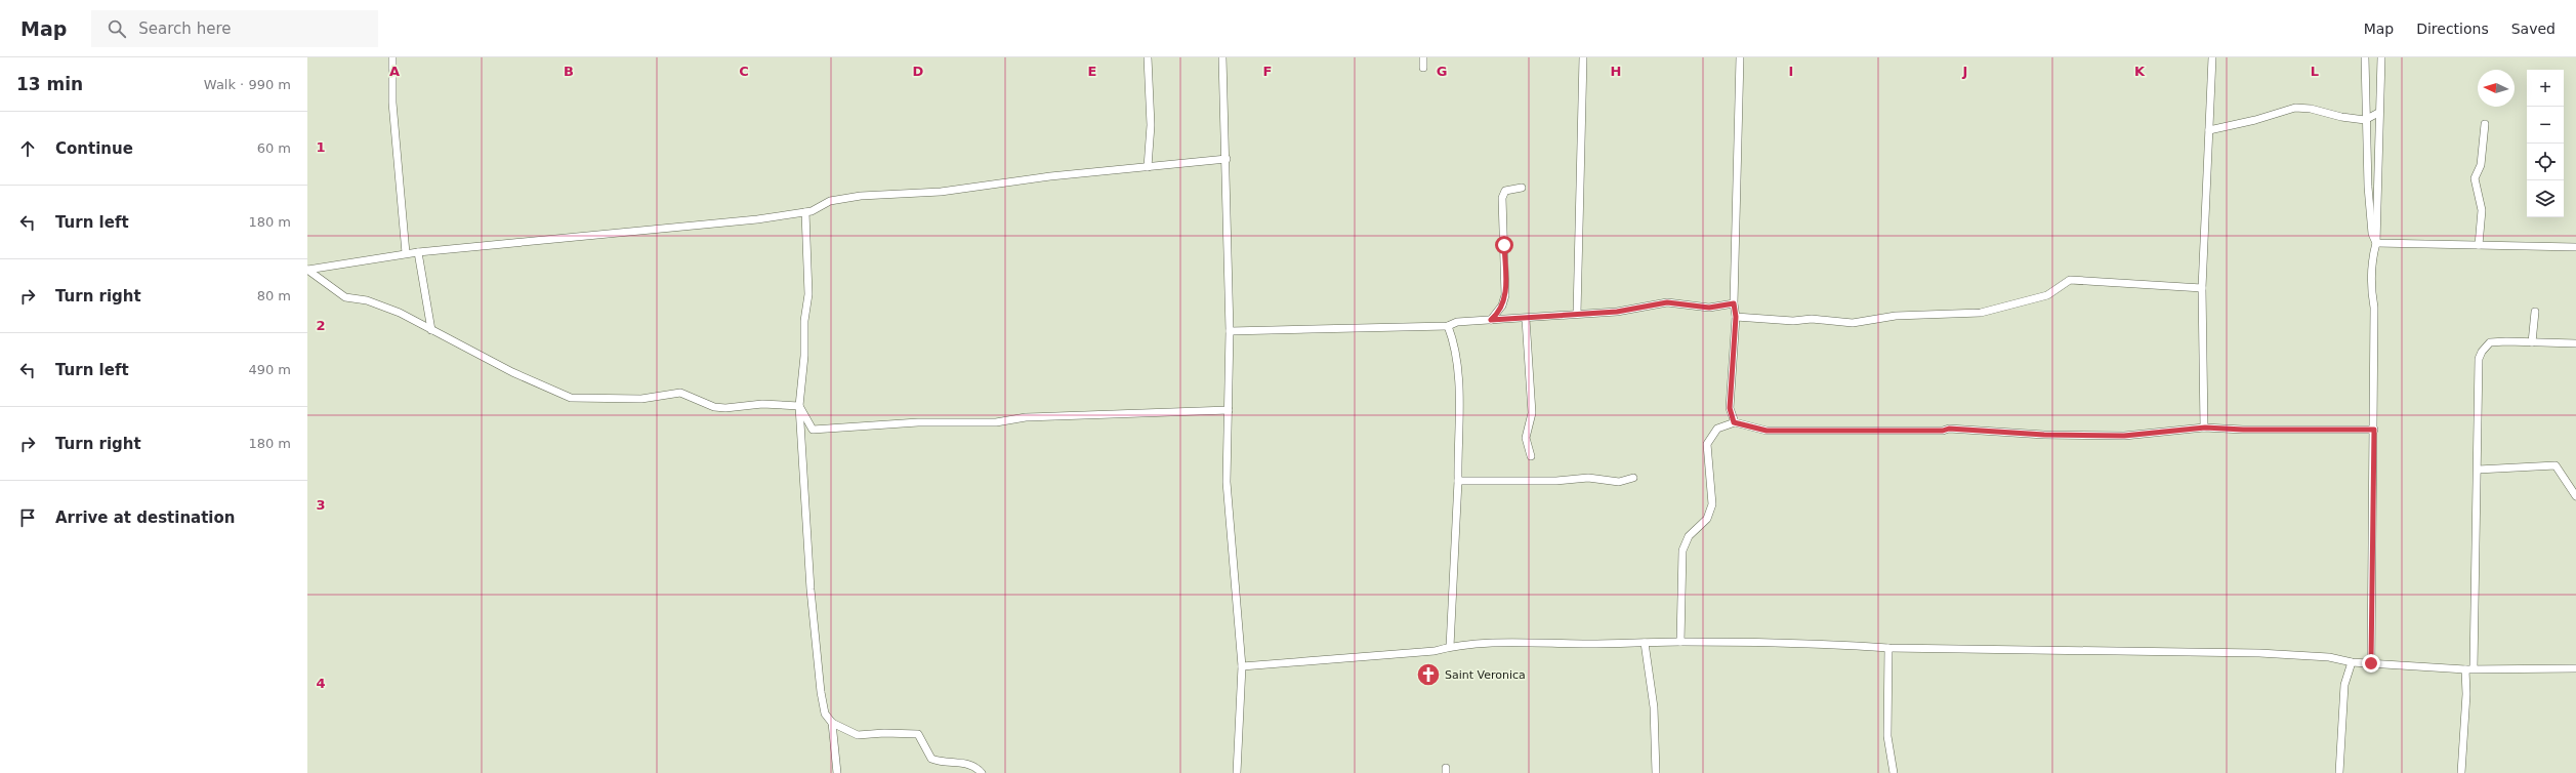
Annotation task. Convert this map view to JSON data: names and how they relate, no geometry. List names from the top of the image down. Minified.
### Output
{"places":{"church":["Saint Veronica"]},"north":"left","page":{"header":"Map","search":"Search here","nav":["Map","Directions","Saved"],"heading":["13 min","Walk · 990 m"],"map_buttons":["+","−"],"list":[["Continue","60 m"],["Turn left","180 m"],["Turn right","80 m"],["Turn left","490 m"],["Turn right","180 m"],"Arrive at destination"]},"grid":{"columns":["A","B","C","D","E","F","G","H","I","J","K","L"],"rows":["1","2","3","4"]}}
